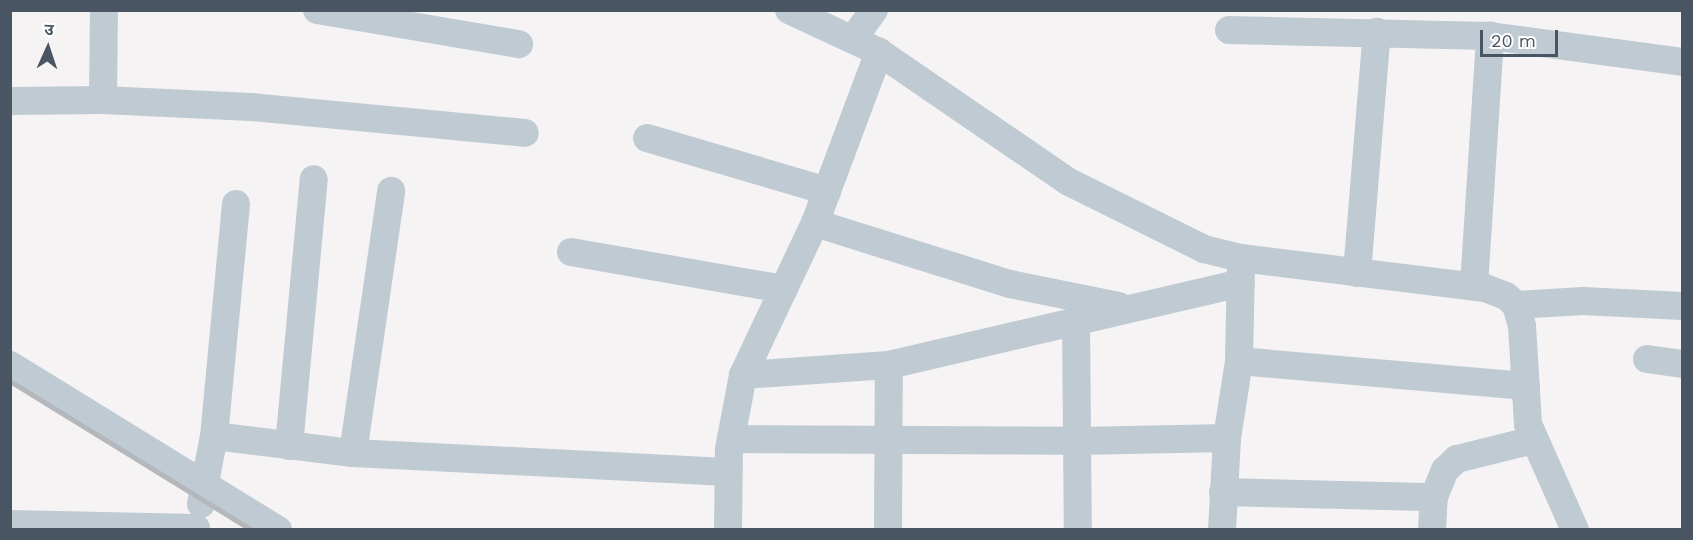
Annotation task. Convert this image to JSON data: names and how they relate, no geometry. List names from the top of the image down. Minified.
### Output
{"scale_bar":"20 m","north":"top"}
